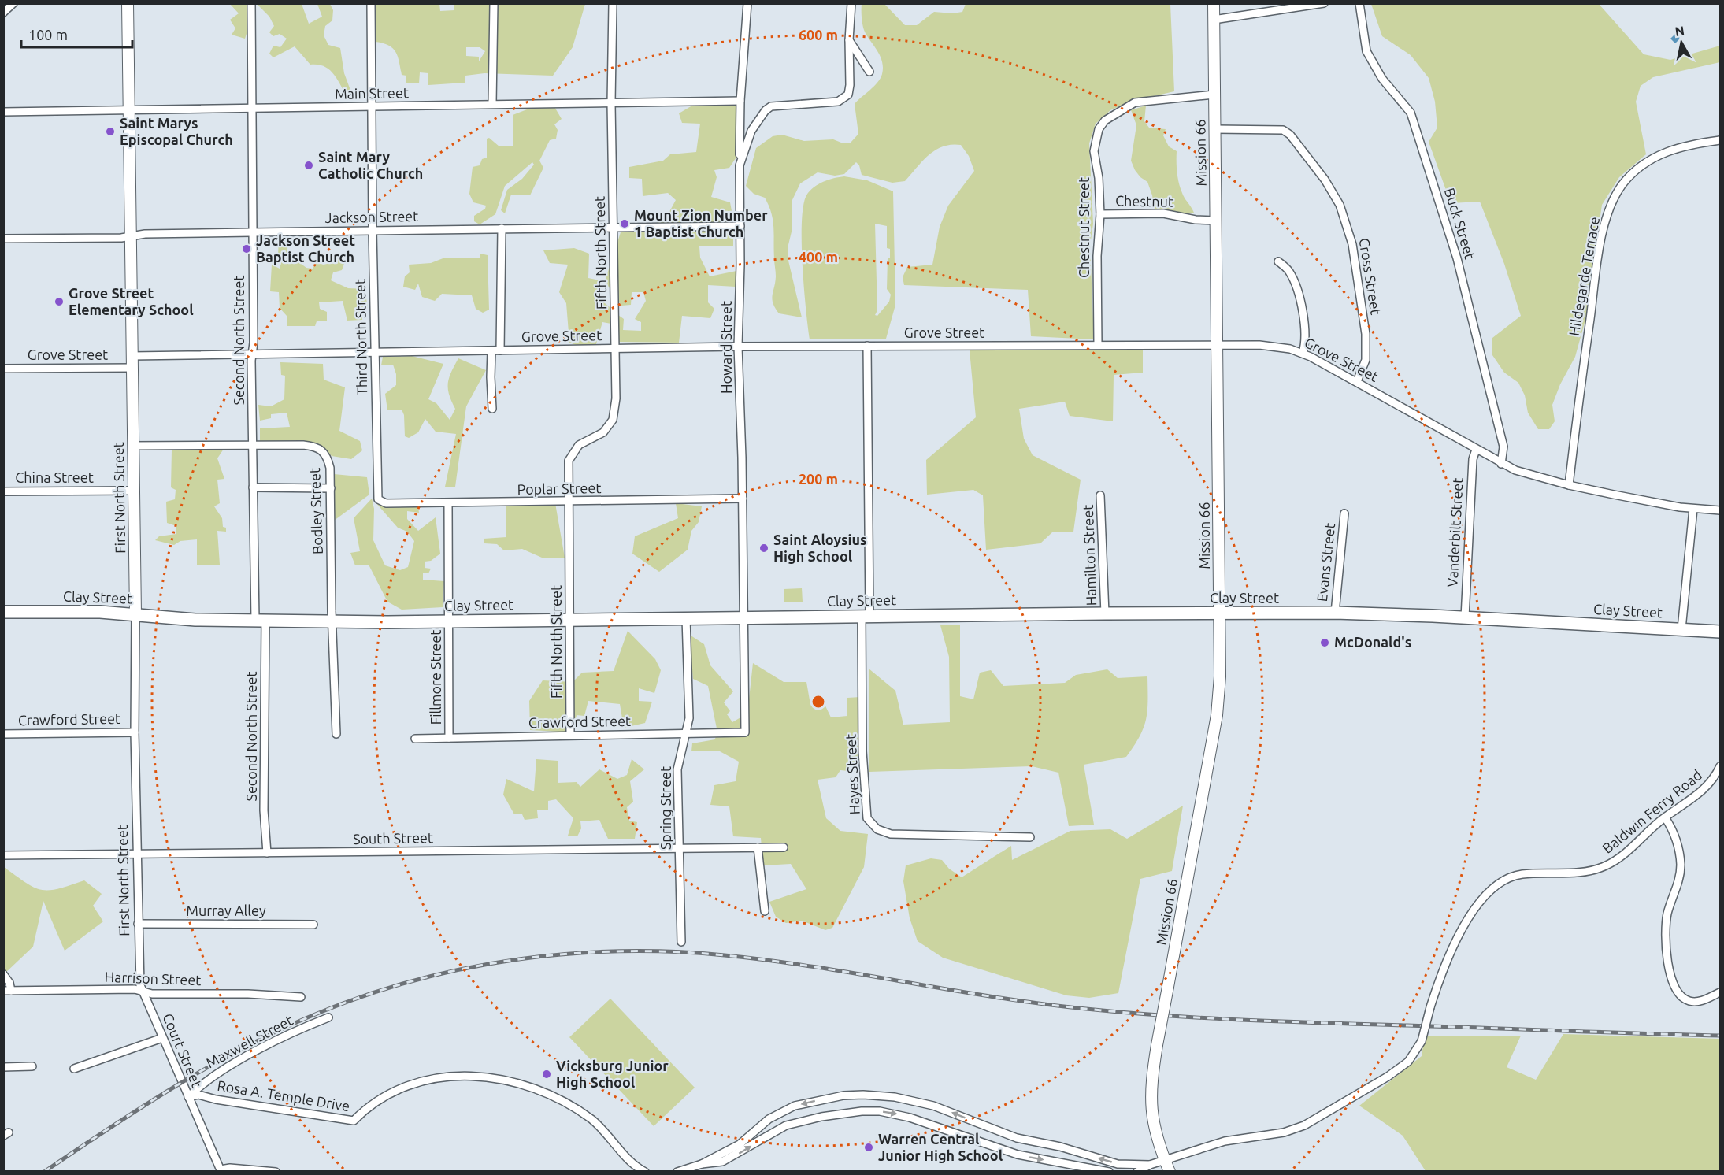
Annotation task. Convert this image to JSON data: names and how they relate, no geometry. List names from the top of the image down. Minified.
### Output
{"streets":{"main road":["Clay Street"],"street":["Main Street","Mission 66","Chestnut","Jackson Street","Buck Street","Chestnut Street","Fifth North Street","Cross Street","Hildegarde Terrace","Grove Street","Third North Street","Second North Street","Howard Street","China Street","Poplar Street","First North Street","Bodley Street","Vanderbilt Street","Hamilton Street","Evans Street","Fillmore Street","Crawford Street","Hayes Street","Spring Street","Baldwin Ferry Road","South Street","Murray Alley","Harrison Street","Maxwell Street","Court Street","Rosa A. Temple Drive"]},"crossings":[["Main Street","Fifth North Street"],["Main Street","Third North Street"],["Main Street","Second North Street"],["Main Street","First North Street"],["Mission 66","Chestnut"],["Mission 66","Chestnut Street"],["Mission 66","Cross Street"],["Mission 66","Grove Street"],["Mission 66","Clay Street"],["Mission 66","Baldwin Ferry Road"],["Chestnut","Chestnut Street"],["Jackson Street","Fifth North Street"],["Jackson Street","Third North Street"],["Jackson Street","Second North Street"],["Jackson Street","Howard Street"],["Jackson Street","First North Street"],["Buck Street","Grove Street"],["Chestnut Street","Grove Street"],["Fifth North Street","Grove Street"],["Fifth North Street","Poplar Street"],["Fifth North Street","Clay Street"],["Fifth North Street","Crawford Street"],["Cross Street","Grove Street"],["Hildegarde Terrace","Grove Street"],["Grove Street","Third North Street"],["Grove Street","Second North Street"],["Grove Street","Howard Street"],["Grove Street","First North Street"],["Grove Street","Vanderbilt Street"],["Grove Street","Hayes Street"],["Third North Street","Poplar Street"],["Second North Street","Bodley Street"],["Second North Street","Clay Street"],["Second North Street","South Street"],["Howard Street","Poplar Street"],["Howard Street","Clay Street"],["Howard Street","Crawford Street"],["China Street","First North Street"],["Poplar Street","Fillmore Street"],["First North Street","Bodley Street"],["First North Street","Clay Street"],["First North Street","Crawford Street"],["First North Street","South Street"],["First North Street","Murray Alley"],["First North Street","Harrison Street"],["First North Street","Court Street"],["Bodley Street","Clay Street"],["Vanderbilt Street","Clay Street"],["Hamilton Street","Clay Street"],["Evans Street","Clay Street"],["Clay Street","Fillmore Street"],["Clay Street","Hayes Street"],["Clay Street","Spring Street"],["Fillmore Street","Crawford Street"],["Crawford Street","Spring Street"],["Spring Street","South Street"],["Harrison Street","Court Street"],["Maxwell Street","Court Street"],["Maxwell Street","Rosa A. Temple Drive"],["Court Street","Rosa A. Temple Drive"]],"places":["Saint Marys Episcopal Church","Saint Mary Catholic Church","Mount Zion Number 1 Baptist Church","Jackson Street Baptist Church","Grove Street Elementary School","Saint Aloysius High School","McDonald's","Vicksburg Junior High School","Warren Central Junior High School"],"scale_bar":"100 m","north":"top","rings":["600 m","400 m","200 m"]}
